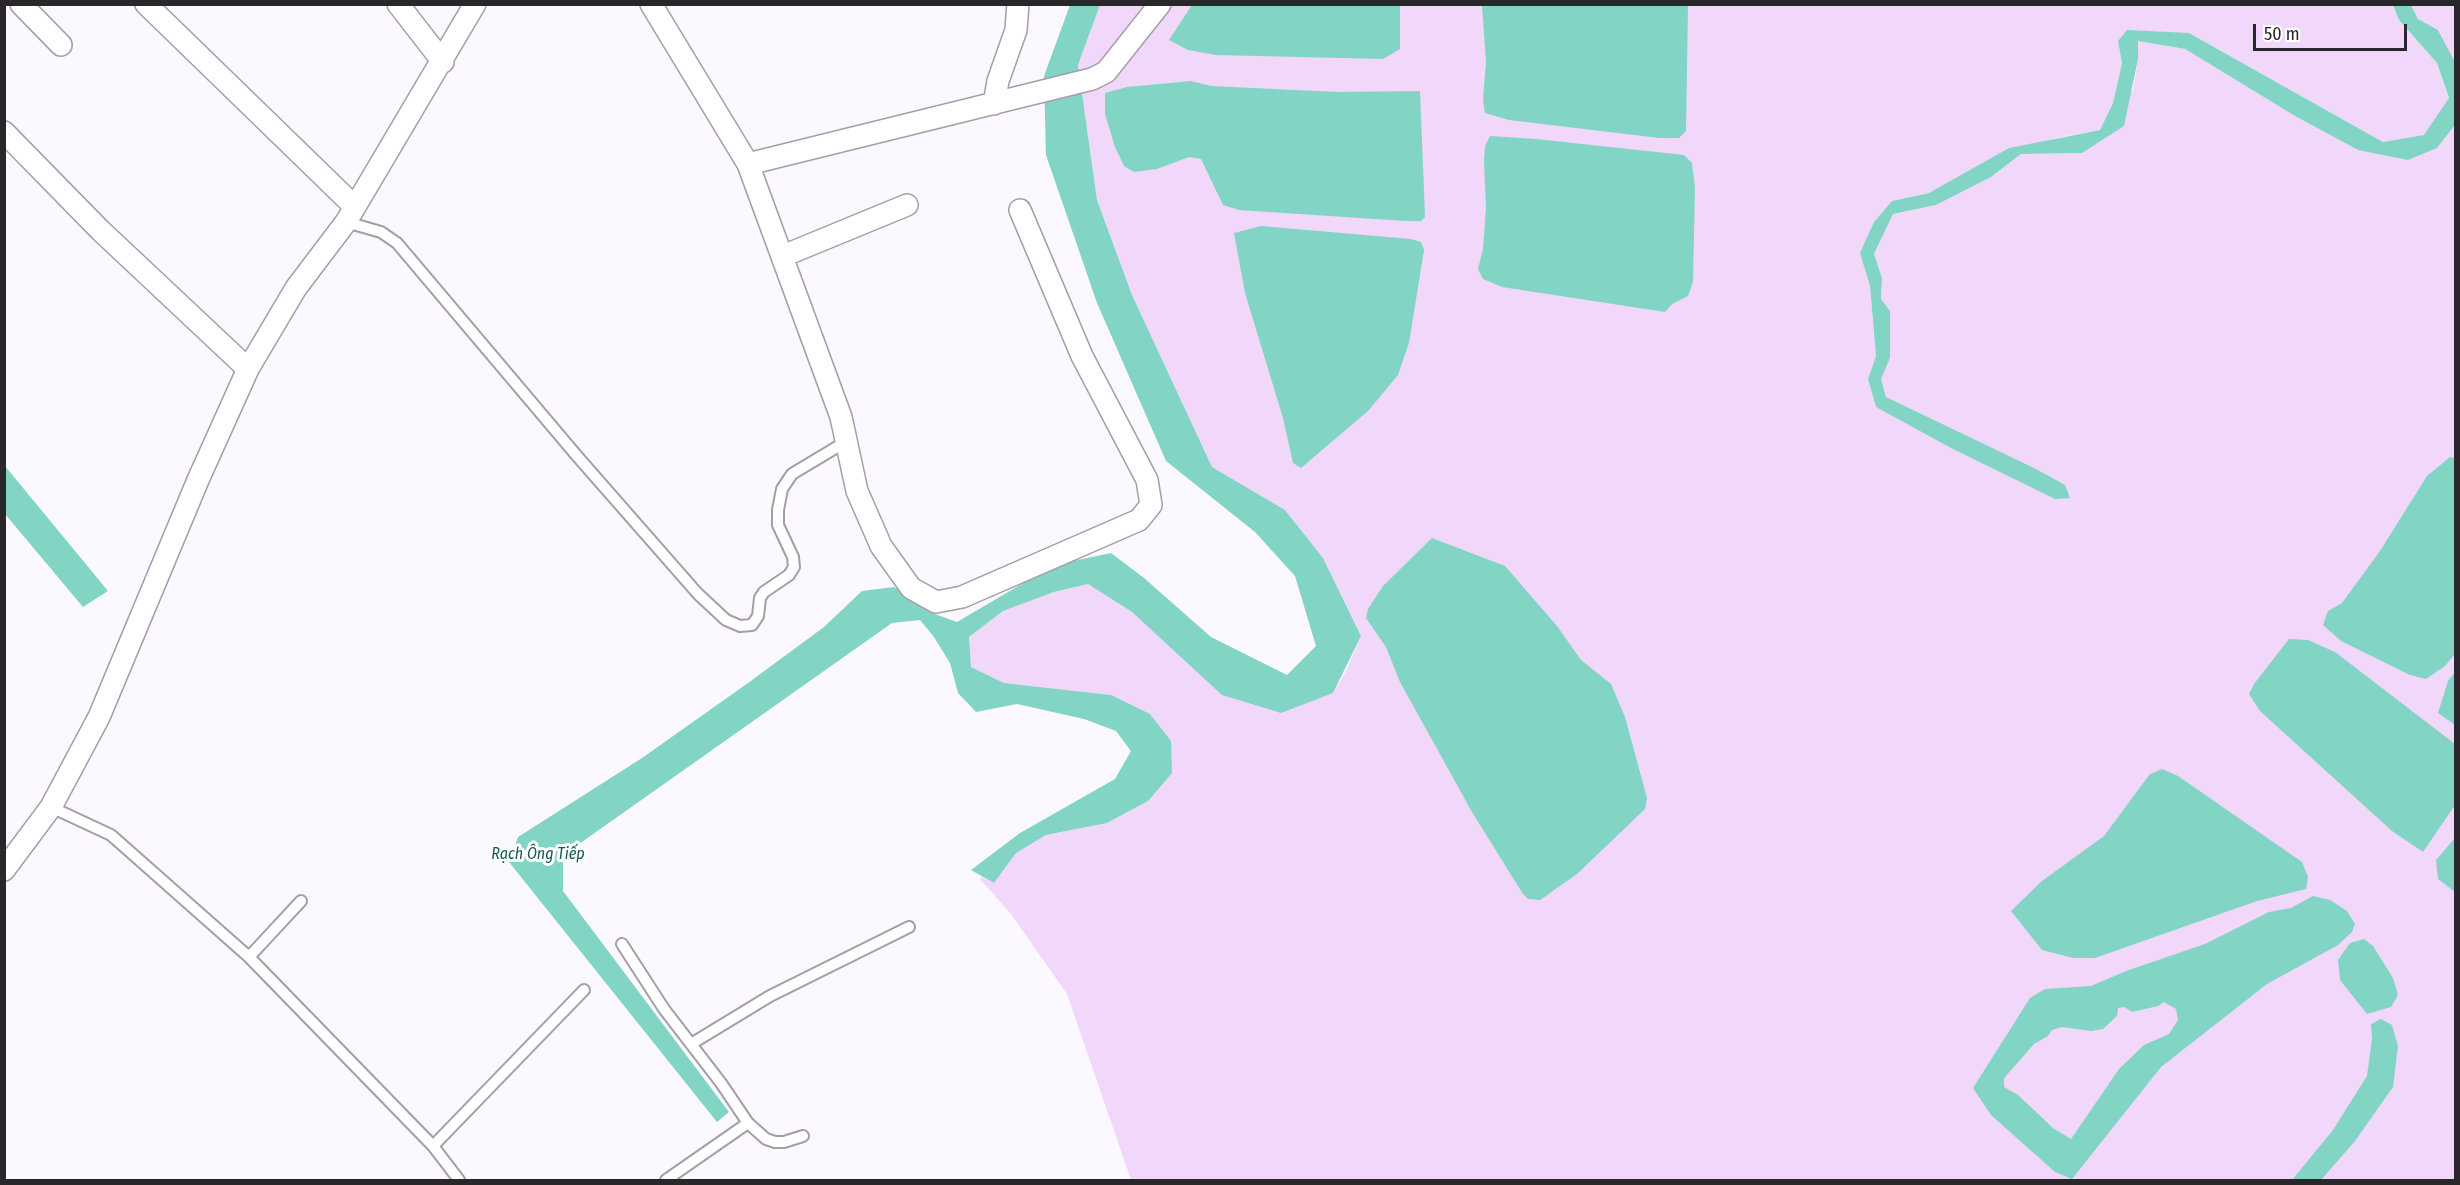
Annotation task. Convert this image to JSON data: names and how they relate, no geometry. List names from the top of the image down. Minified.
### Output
{"water":["Rạch Ông Tiếp"],"scale_bar":"50 m"}
